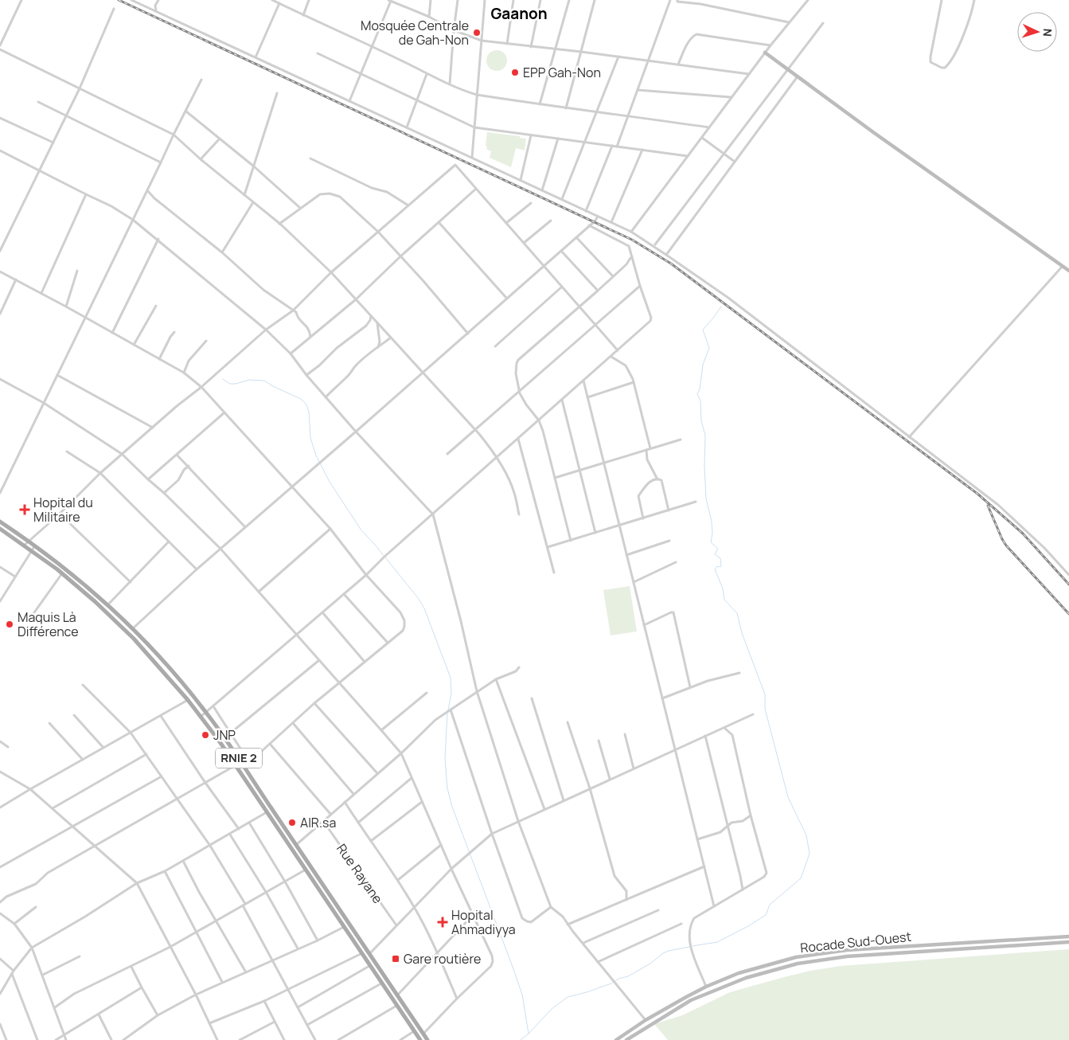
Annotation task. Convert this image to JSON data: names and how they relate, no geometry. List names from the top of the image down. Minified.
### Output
{"streets":{"main road":["RNIE 2","Rocade Sud-Ouest"],"street":["Rue Rayane"]},"districts":["Gaanon"],"places":{"other":["Mosquée Centrale de Gah-Non","EPP Gah-Non","Maquis Là Différence","JNP","AIR.sa"],"health":["Hopital du Militaire","Hopital Ahmadiyya"],"transit":["Gare routière"]},"north":"right"}
